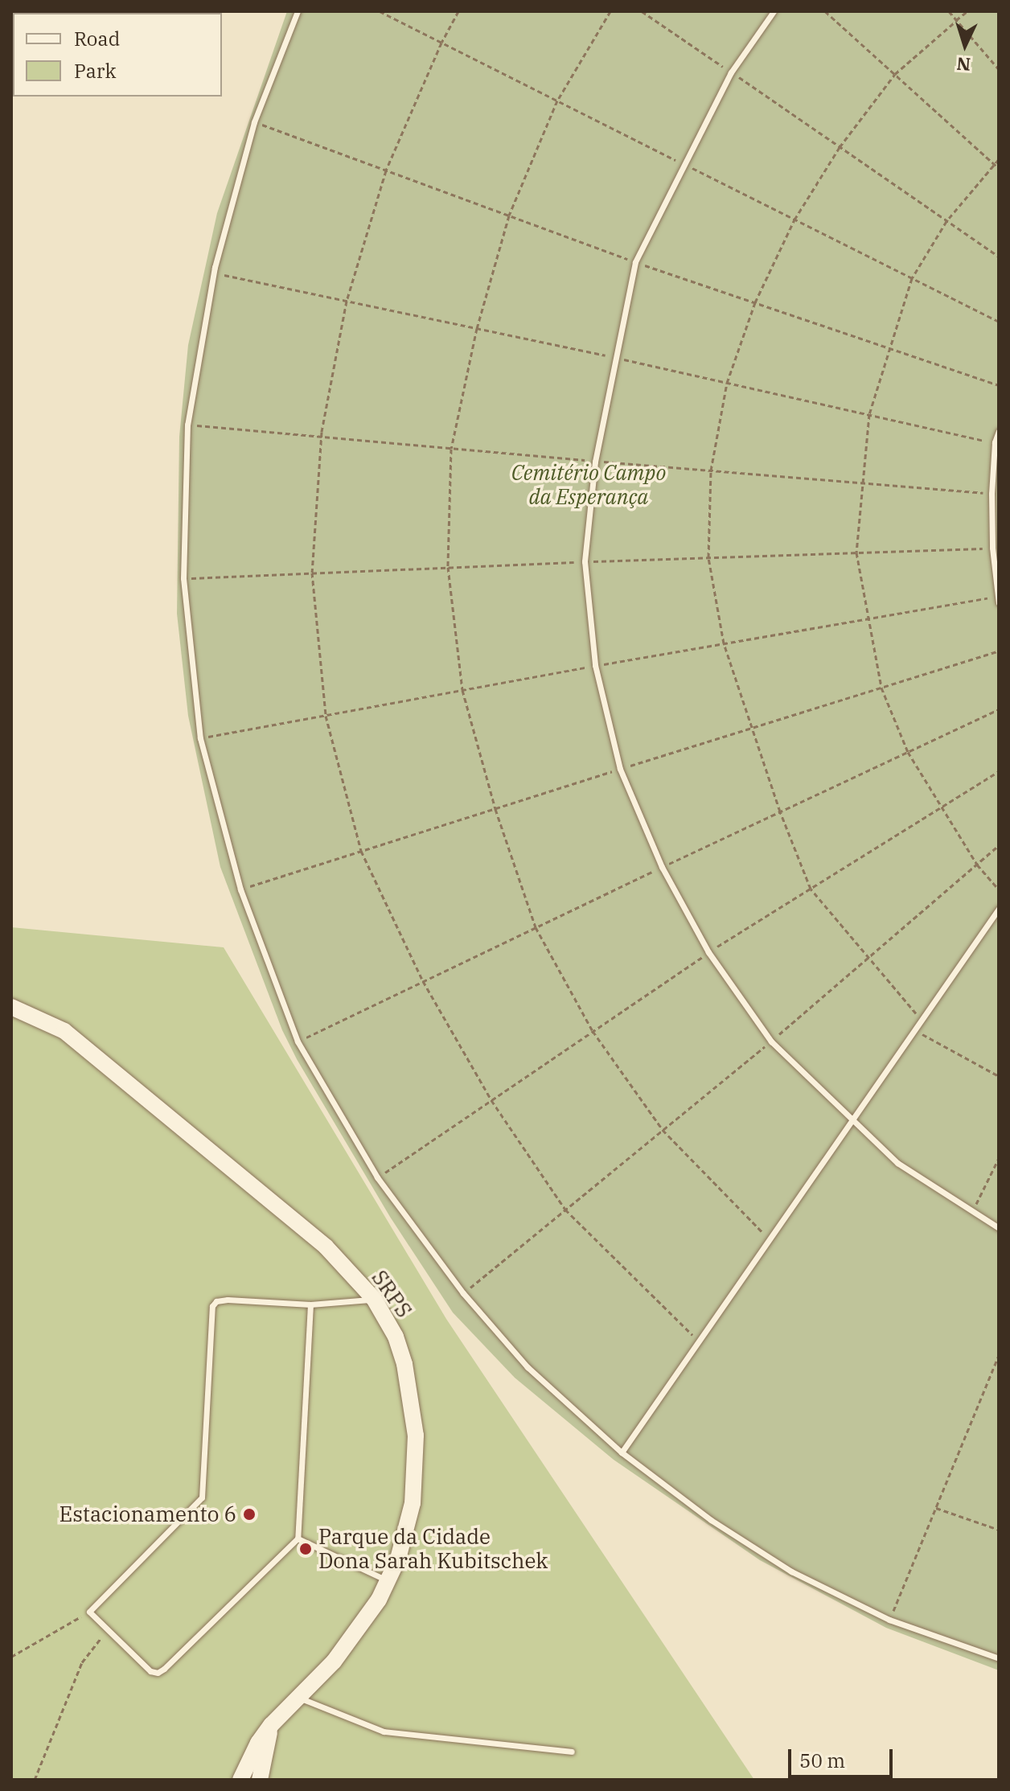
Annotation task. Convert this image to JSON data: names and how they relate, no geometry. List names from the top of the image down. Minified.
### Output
{"streets":{"main road":["SRPS"]},"parks":["Cemitério Campo da Esperança"],"places":["Estacionamento 6","Parque da Cidade Dona Sarah Kubitschek"],"legend":["Road","Park"],"scale_bar":"50 m","north":"bottom"}
